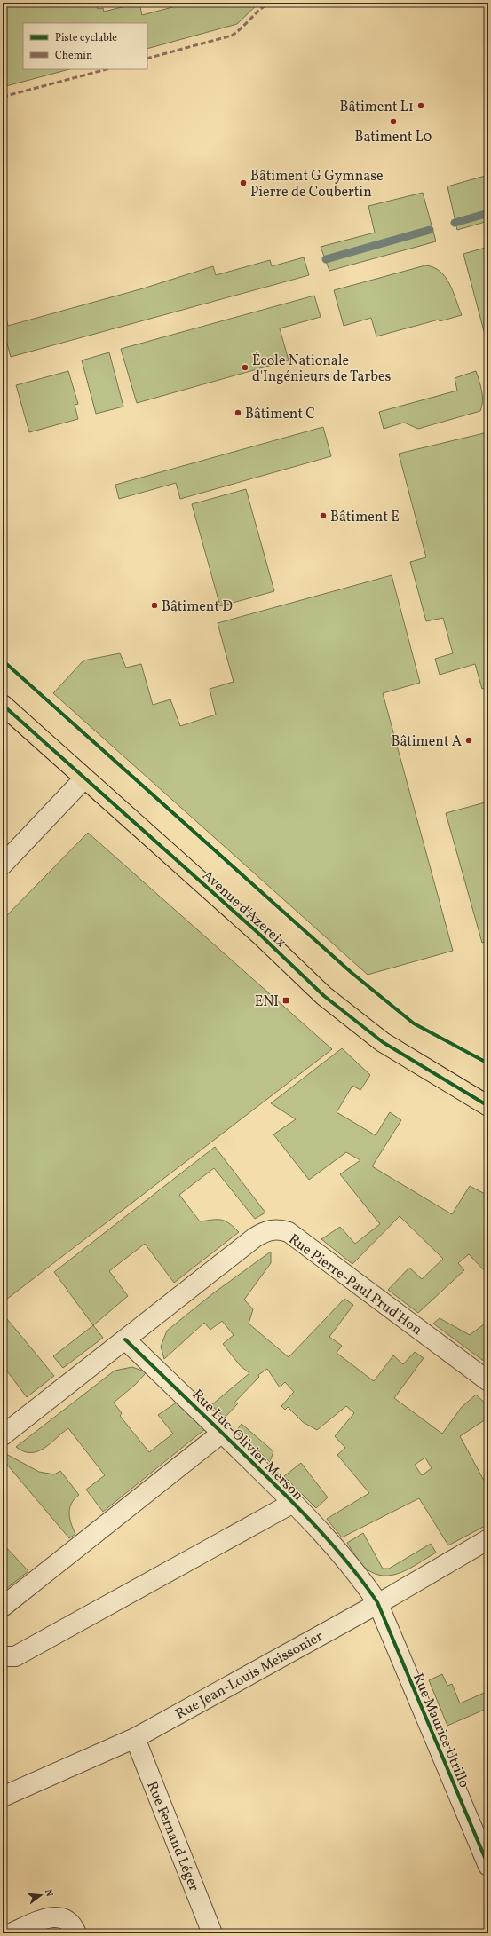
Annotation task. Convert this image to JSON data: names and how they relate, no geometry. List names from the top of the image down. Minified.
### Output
{"streets":{"main road":["Avenue d'Azereix"],"street":["Rue Pierre-Paul Prud'Hon","Rue Luc-Olivier Merson","Rue Jean-Louis Meissonier","Rue Maurice Utrillo","Rue Fernand Léger"]},"crossings":[["Rue Pierre-Paul Prud'Hon","Rue Luc-Olivier Merson"],["Rue Luc-Olivier Merson","Rue Jean-Louis Meissonier"],["Rue Luc-Olivier Merson","Rue Maurice Utrillo"],["Rue Jean-Louis Meissonier","Rue Maurice Utrillo"],["Rue Jean-Louis Meissonier","Rue Fernand Léger"]],"places":{"other":["Bâtiment L1","Batiment L0","Bâtiment G Gymnase Pierre de Coubertin","École Nationale d'Ingénieurs de Tarbes","Bâtiment C","Bâtiment E","Bâtiment D","Bâtiment A"],"transit":["ENI"]},"legend":["Piste cyclable","Chemin"],"north":"right"}
